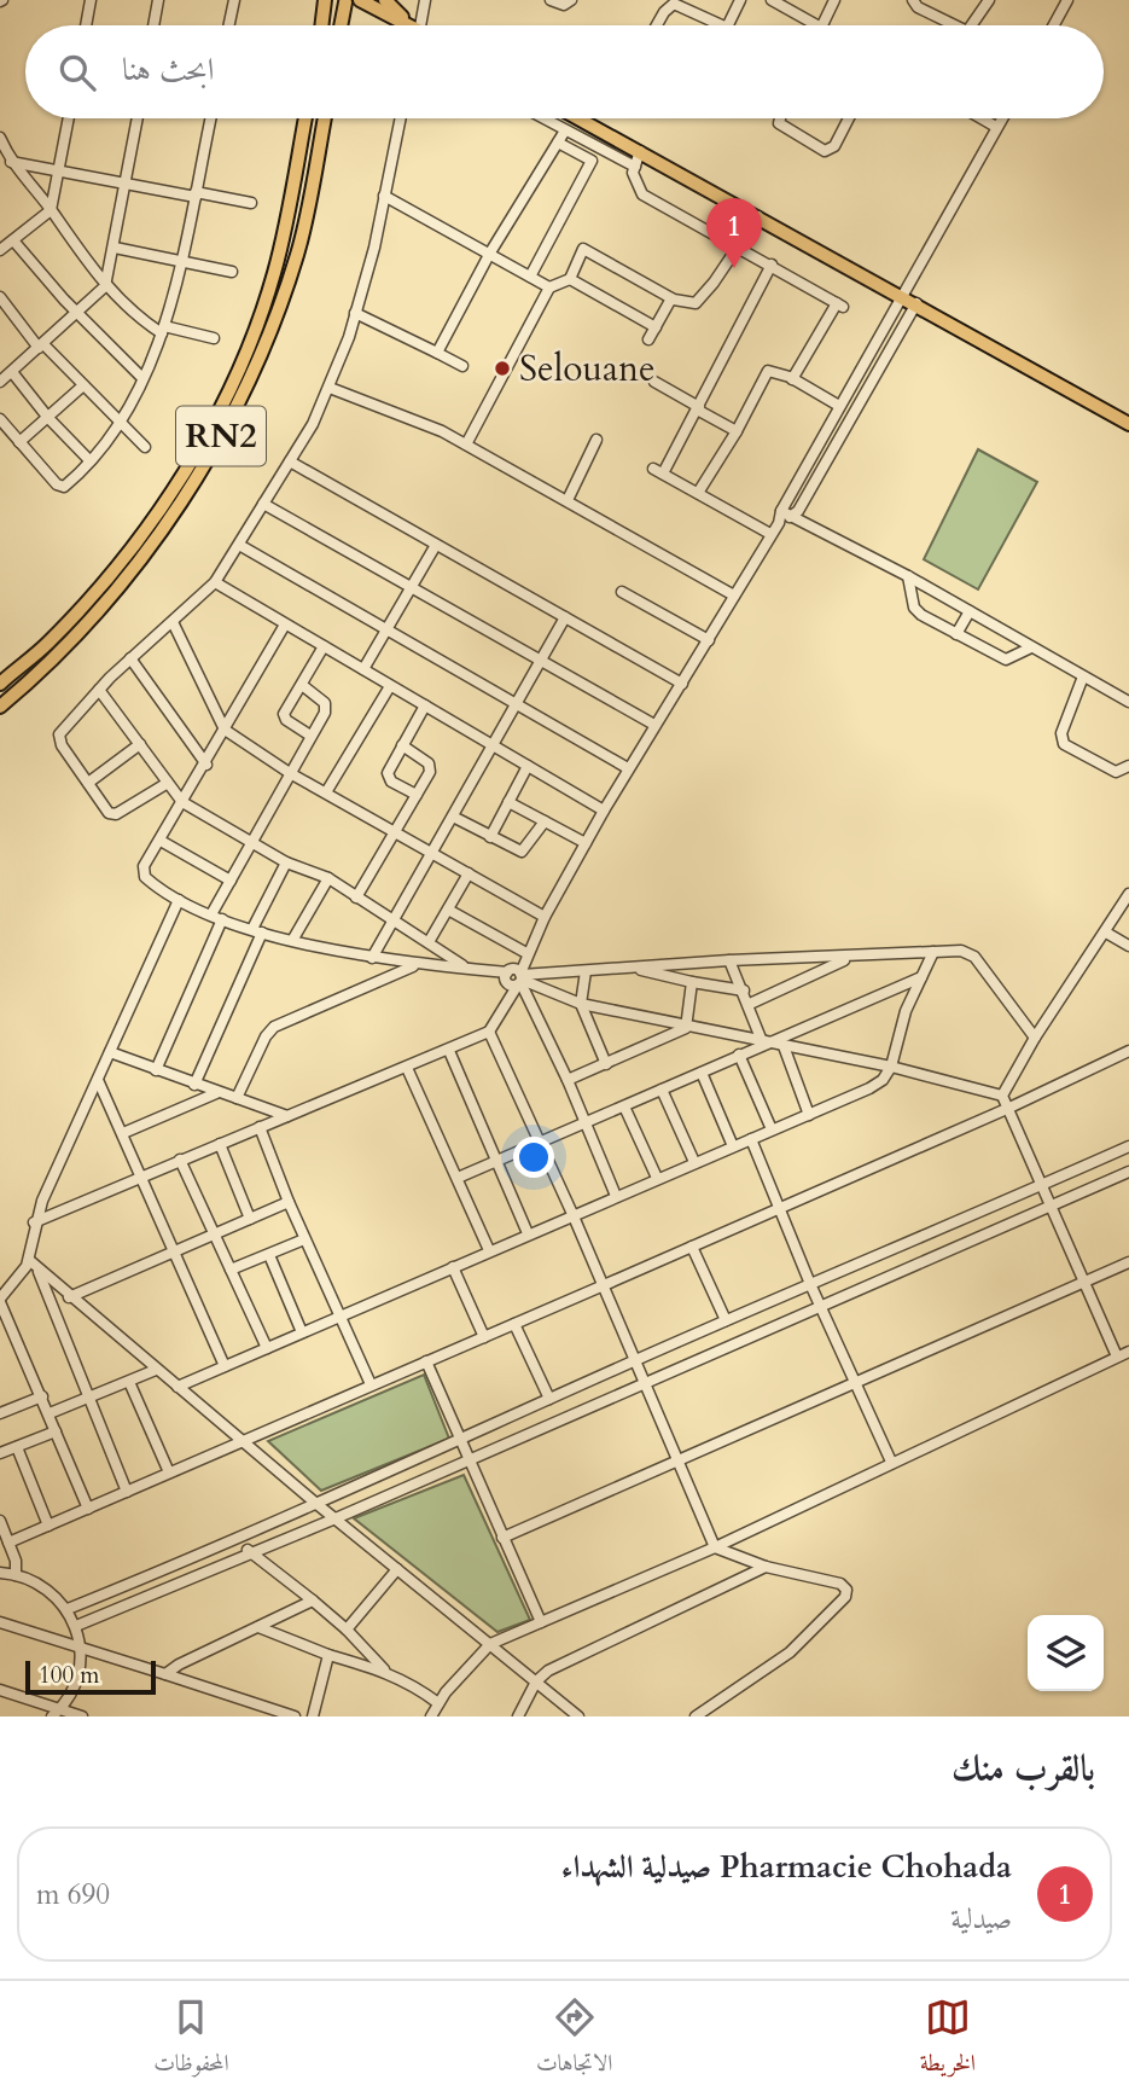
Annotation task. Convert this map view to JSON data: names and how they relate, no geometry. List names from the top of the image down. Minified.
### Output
{"streets":{"highway":["RN2"]},"places":["Selouane"],"scale_bar":"100 m","page":{"search":"ابحث هنا","pins":"1","scale":"100 m","heading":"بالقرب منك","list":[{"mark":"1","name":"Pharmacie Chohada صيدلية الشهداء","note":"صيدلية","value":"690 m"}],"nav":["الخريطة","الاتجاهات","المحفوظات"]}}
